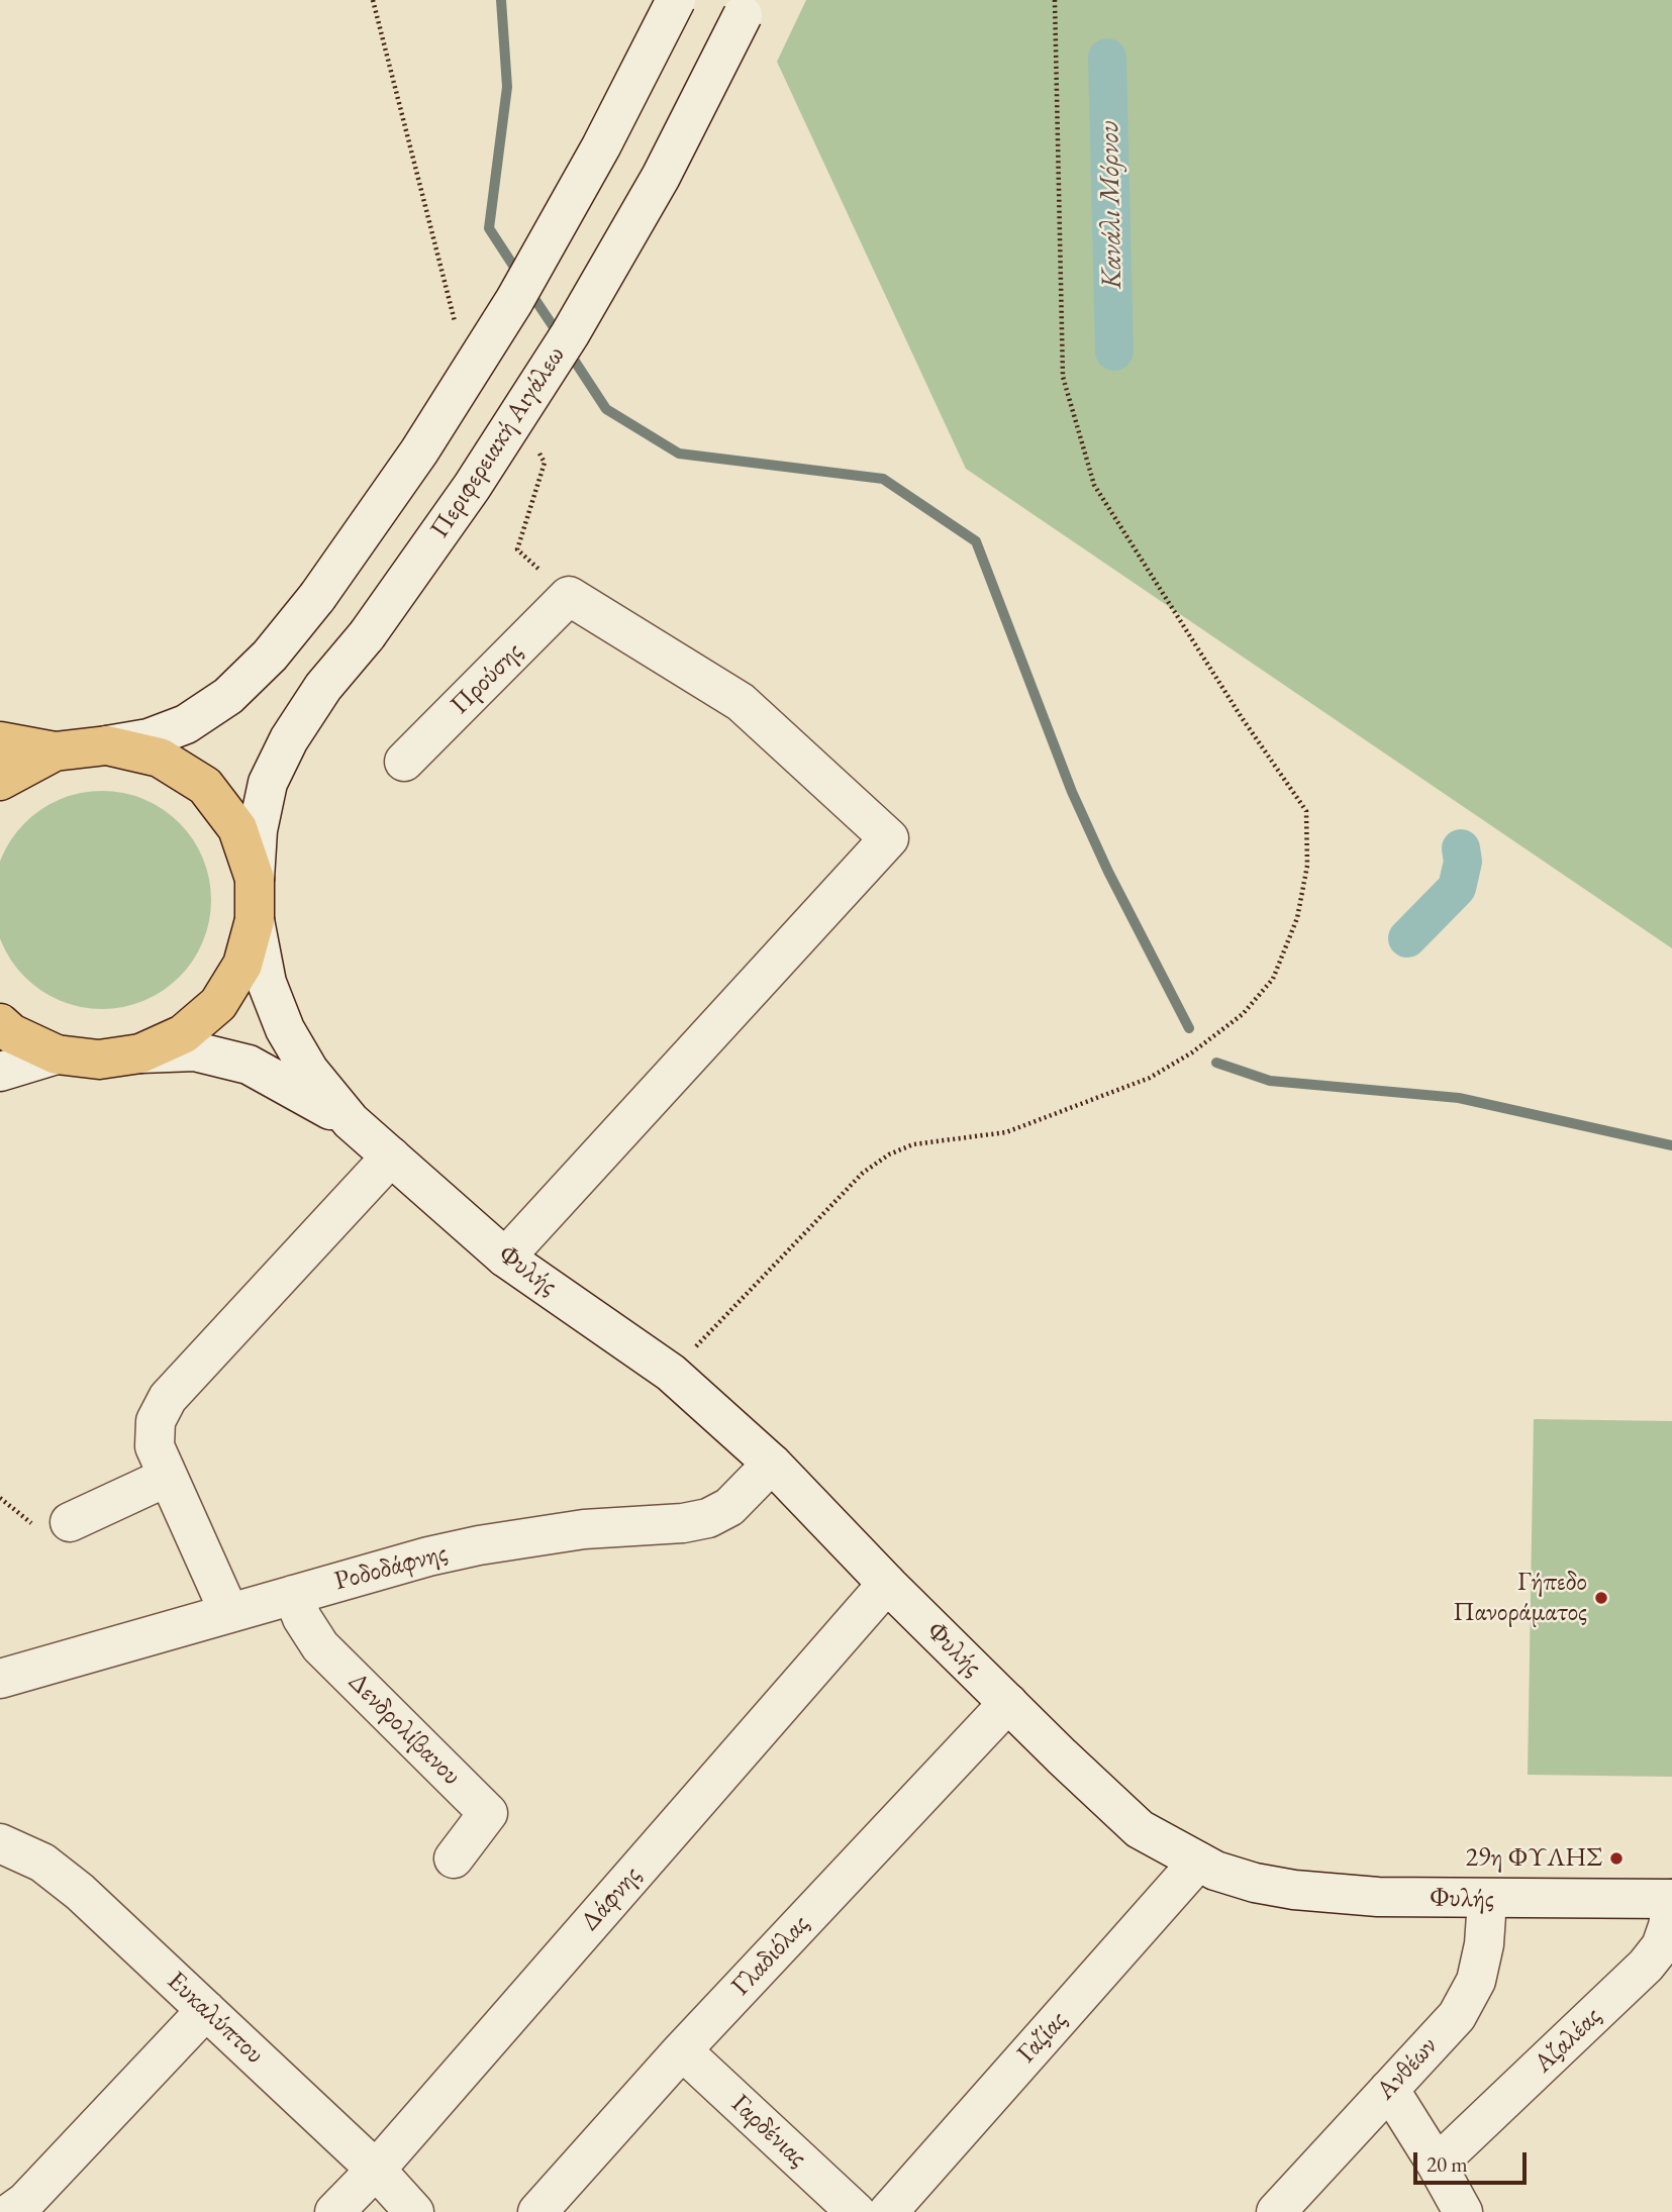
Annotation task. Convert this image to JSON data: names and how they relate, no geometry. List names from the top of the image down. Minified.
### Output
{"streets":{"street":["Περιφερειακή Αιγάλεω","Προύσης","Φυλής","Ροδοδάφνης","Δενδρολίβανου","Δάφνης","Γλαδιόλας","Ευκαλύπτου","Γαζίας","Αζαλέας","Ανθέων","Γαρδένιας"]},"crossings":[["Προύσης","Φυλής"],["Φυλής","Ροδοδάφνης"],["Φυλής","Δάφνης"],["Φυλής","Γλαδιόλας"],["Φυλής","Γαζίας"],["Φυλής","Αζαλέας"],["Φυλής","Ανθέων"],["Ροδοδάφνης","Δενδρολίβανου"],["Δάφνης","Ευκαλύπτου"],["Γλαδιόλας","Γαρδένιας"]],"water":["Κανάλι Μόρνου"],"places":["Γήπεδο Πανοράματος","29η ΦΥΛΗΣ"],"scale_bar":"20 m"}
